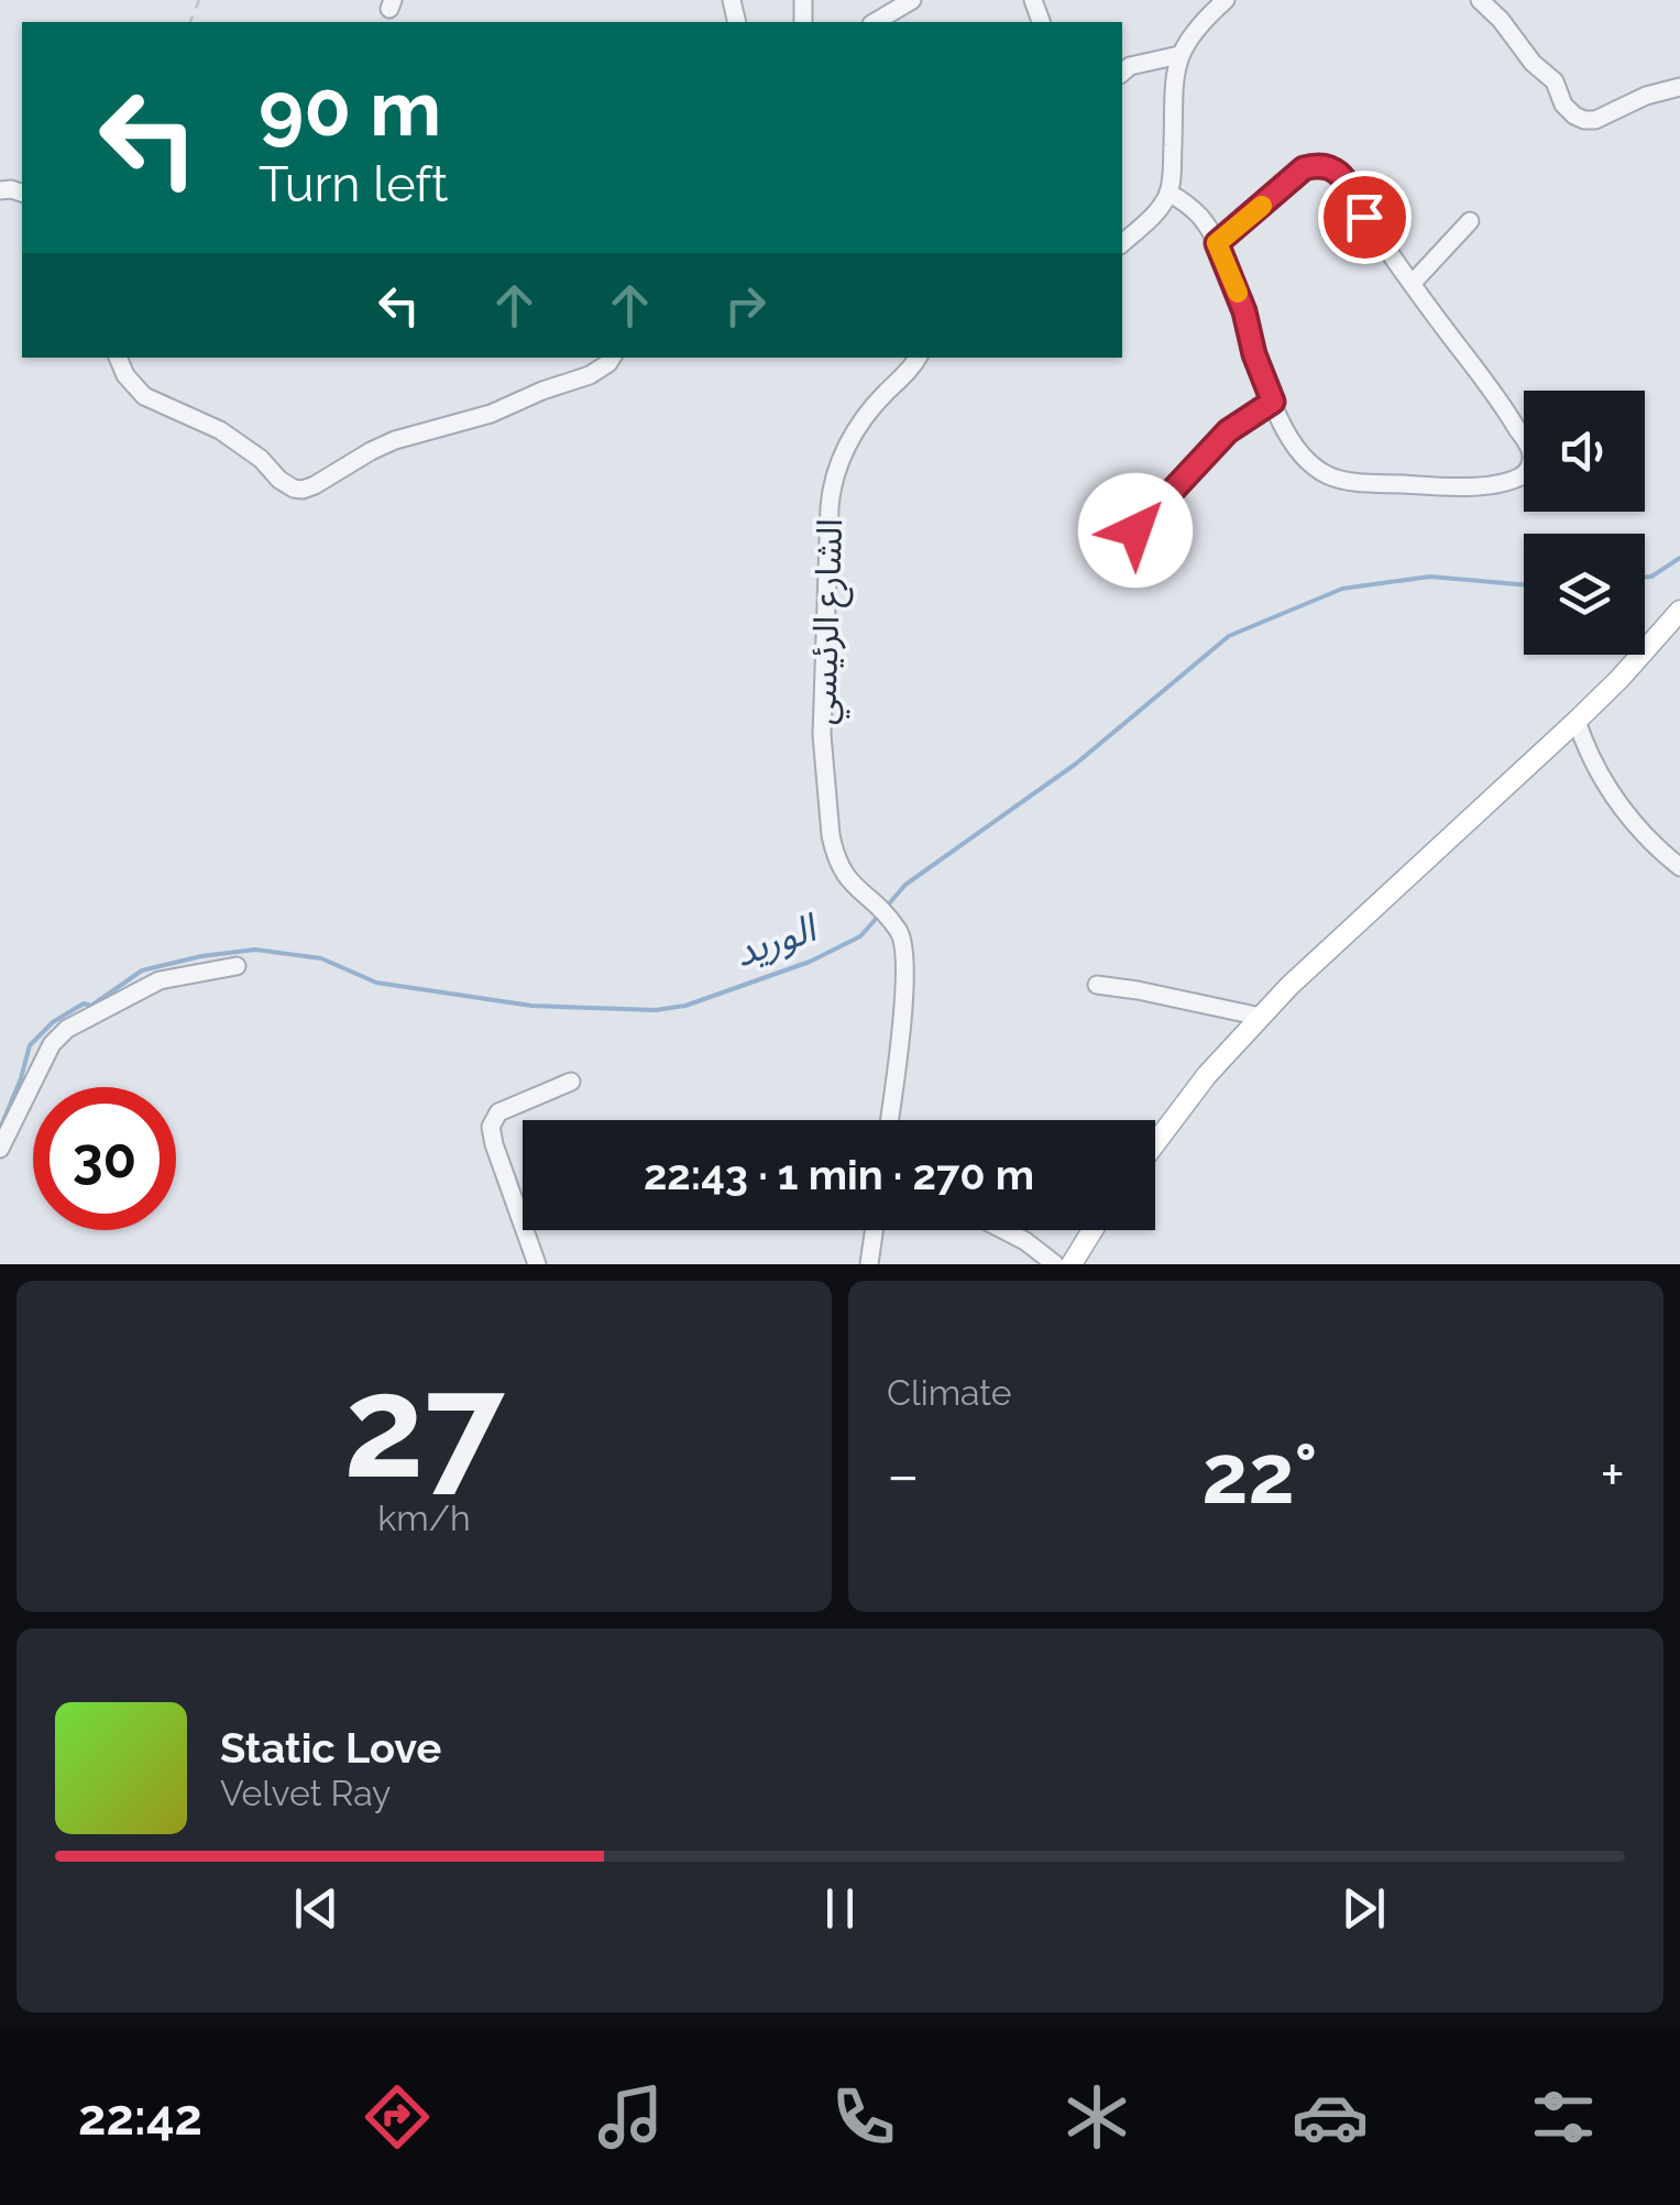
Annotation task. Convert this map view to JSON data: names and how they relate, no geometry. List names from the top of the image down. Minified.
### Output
{"streets":{"street":["الشارع الرئيسي"]},"water":["الوريد"],"page":{"turn":["90 m","Turn left"],"limit":"30","trip":"22:43 · 1 min · 270 m","tile":[["27","km/h"],"Climate"],"heat":["−","22°","+"],"song":["Static Love","Velvet Ray"],"tabs":"22:42"}}
